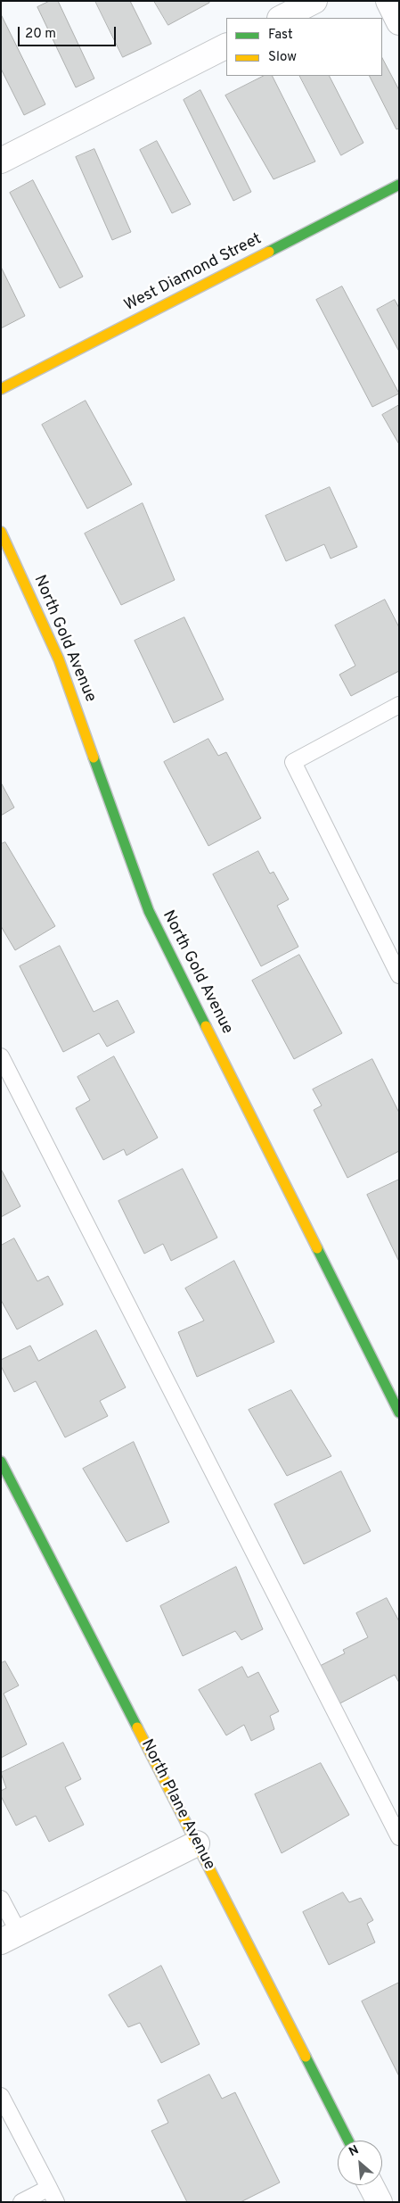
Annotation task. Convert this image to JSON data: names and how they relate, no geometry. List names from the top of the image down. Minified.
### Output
{"streets":{"street":["West Diamond Street","North Gold Avenue","North Plane Avenue"]},"legend":["Fast","Slow"],"scale_bar":"20 m","north":"top left"}
